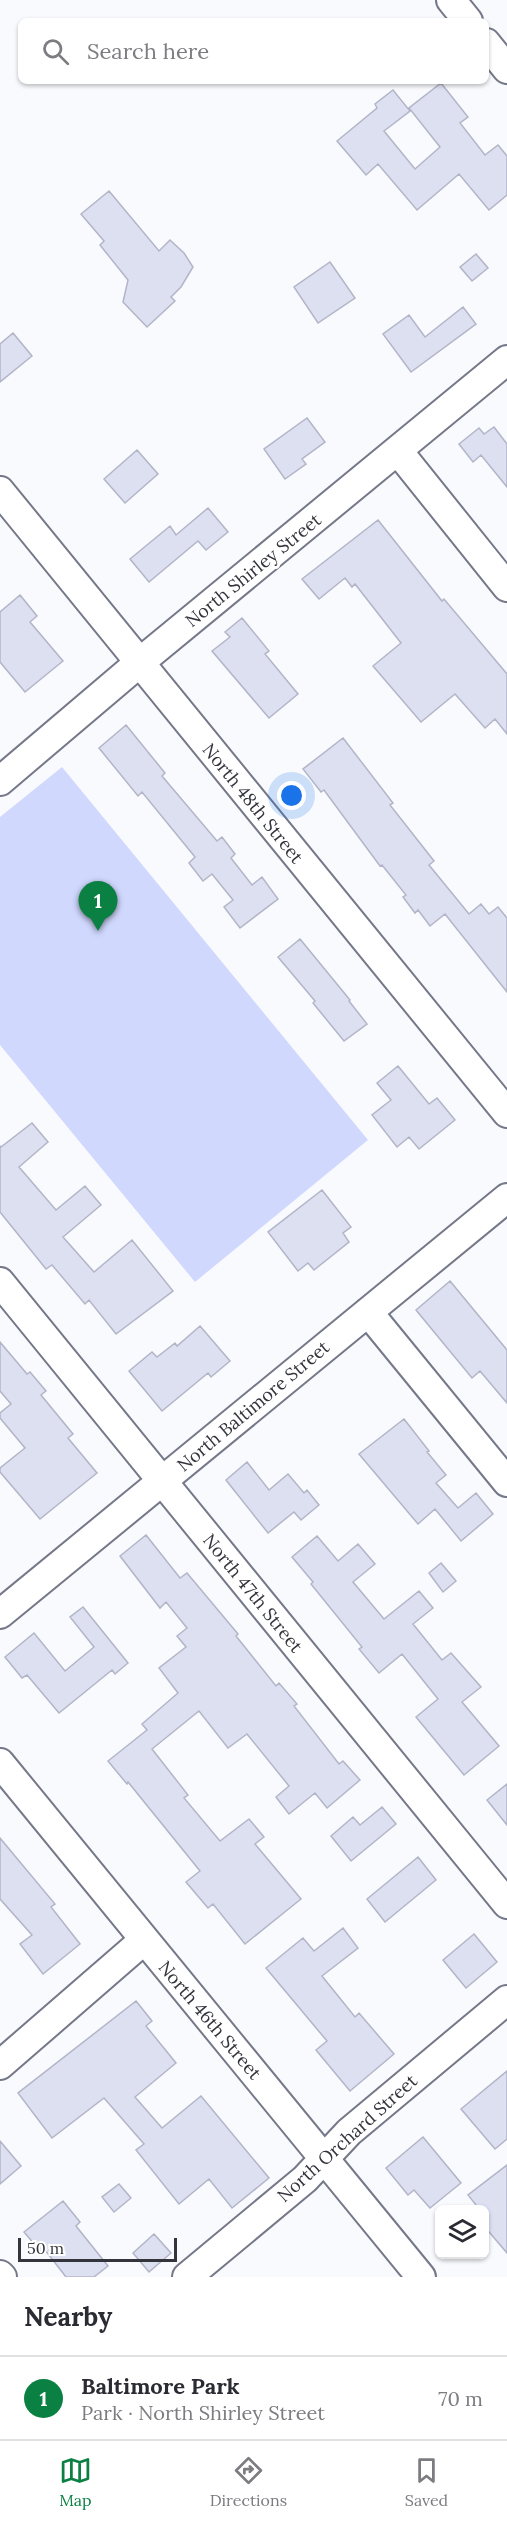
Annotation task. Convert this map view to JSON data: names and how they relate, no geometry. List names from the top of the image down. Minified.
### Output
{"streets":{"street":["North Shirley Street","North 48th Street","North Baltimore Street","North 47th Street","North 46th Street","North Orchard Street"]},"crossings":[["North Shirley Street","North 48th Street"],["North Baltimore Street","North 47th Street"],["North 46th Street","North Orchard Street"]],"scale_bar":"50 m","page":{"search":"Search here","pins":"1","scale":"50 m","heading":"Nearby","list":[{"mark":"1","name":"Baltimore Park","note":"Park · North Shirley Street","value":"70 m"}],"nav":["Map","Directions","Saved"]}}
